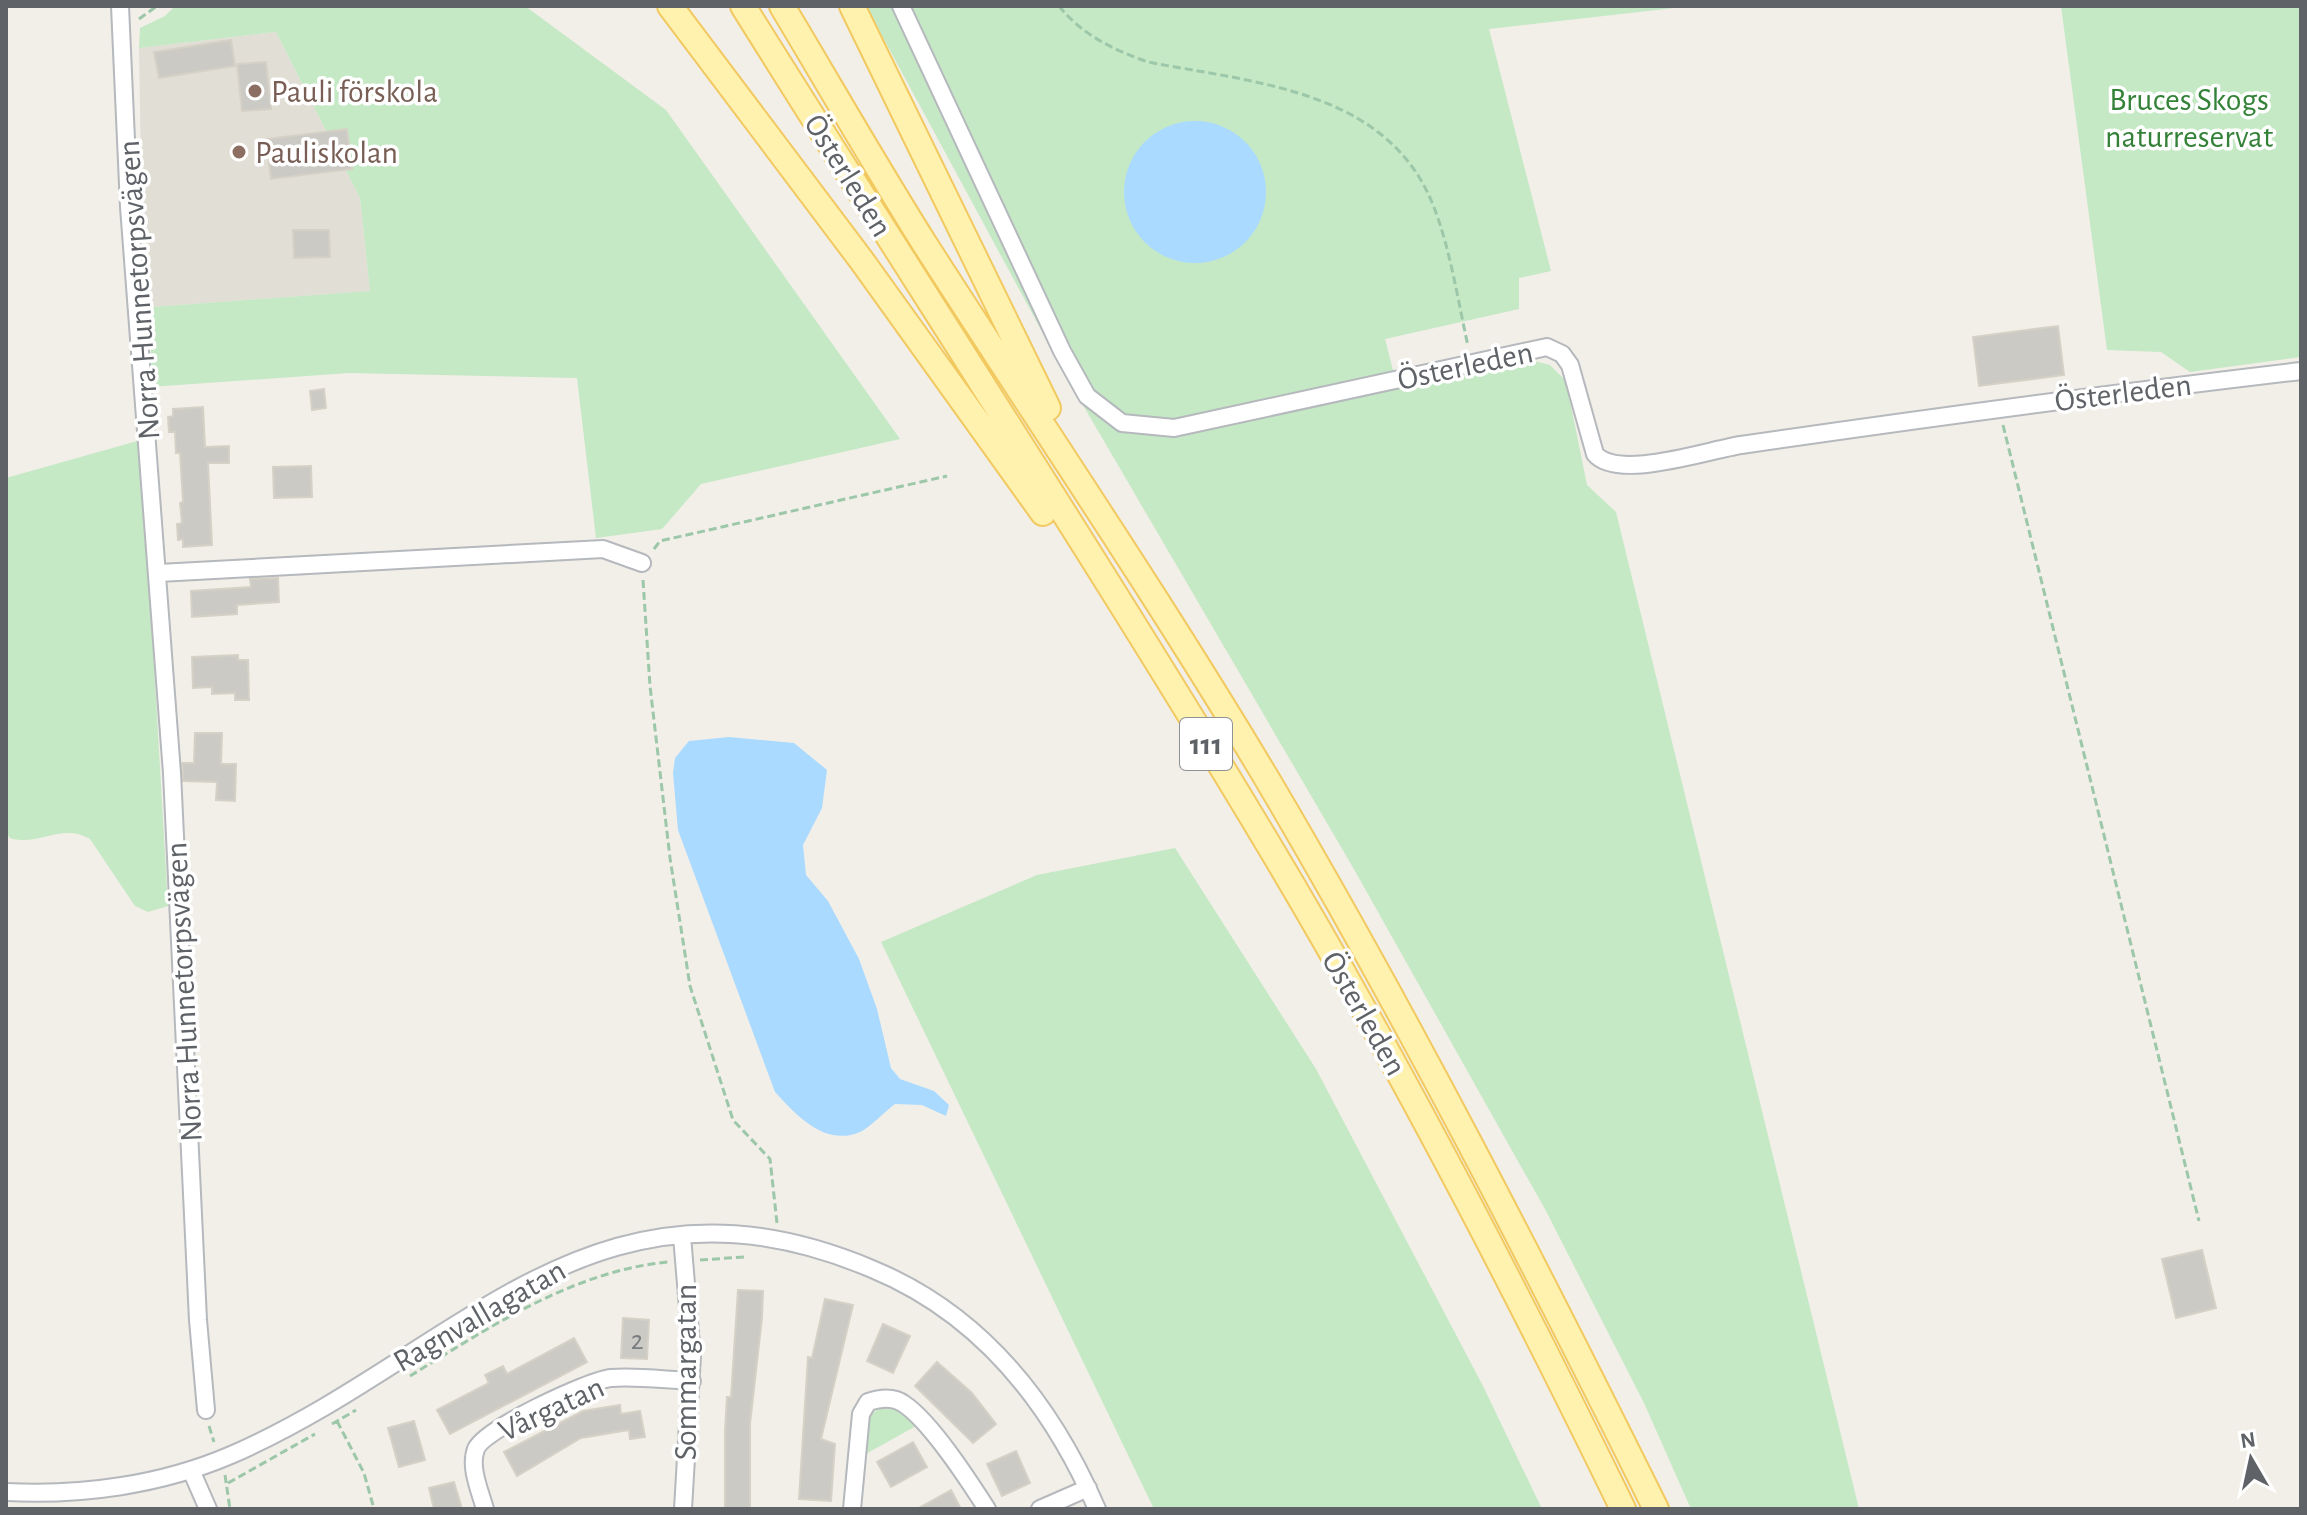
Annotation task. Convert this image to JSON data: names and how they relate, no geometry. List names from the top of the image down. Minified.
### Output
{"streets":{"main road":["Österleden","111"],"street":["Norra Hunnetorpsvägen","Ragnvallagatan","Sommargatan","Vårgatan"]},"crossings":[["Ragnvallagatan","Sommargatan"],["Sommargatan","Vårgatan"]],"parks":["Bruces Skogs naturreservat"],"places":["Pauli förskola","Pauliskolan"],"house_numbers":["2"],"north":"top"}
